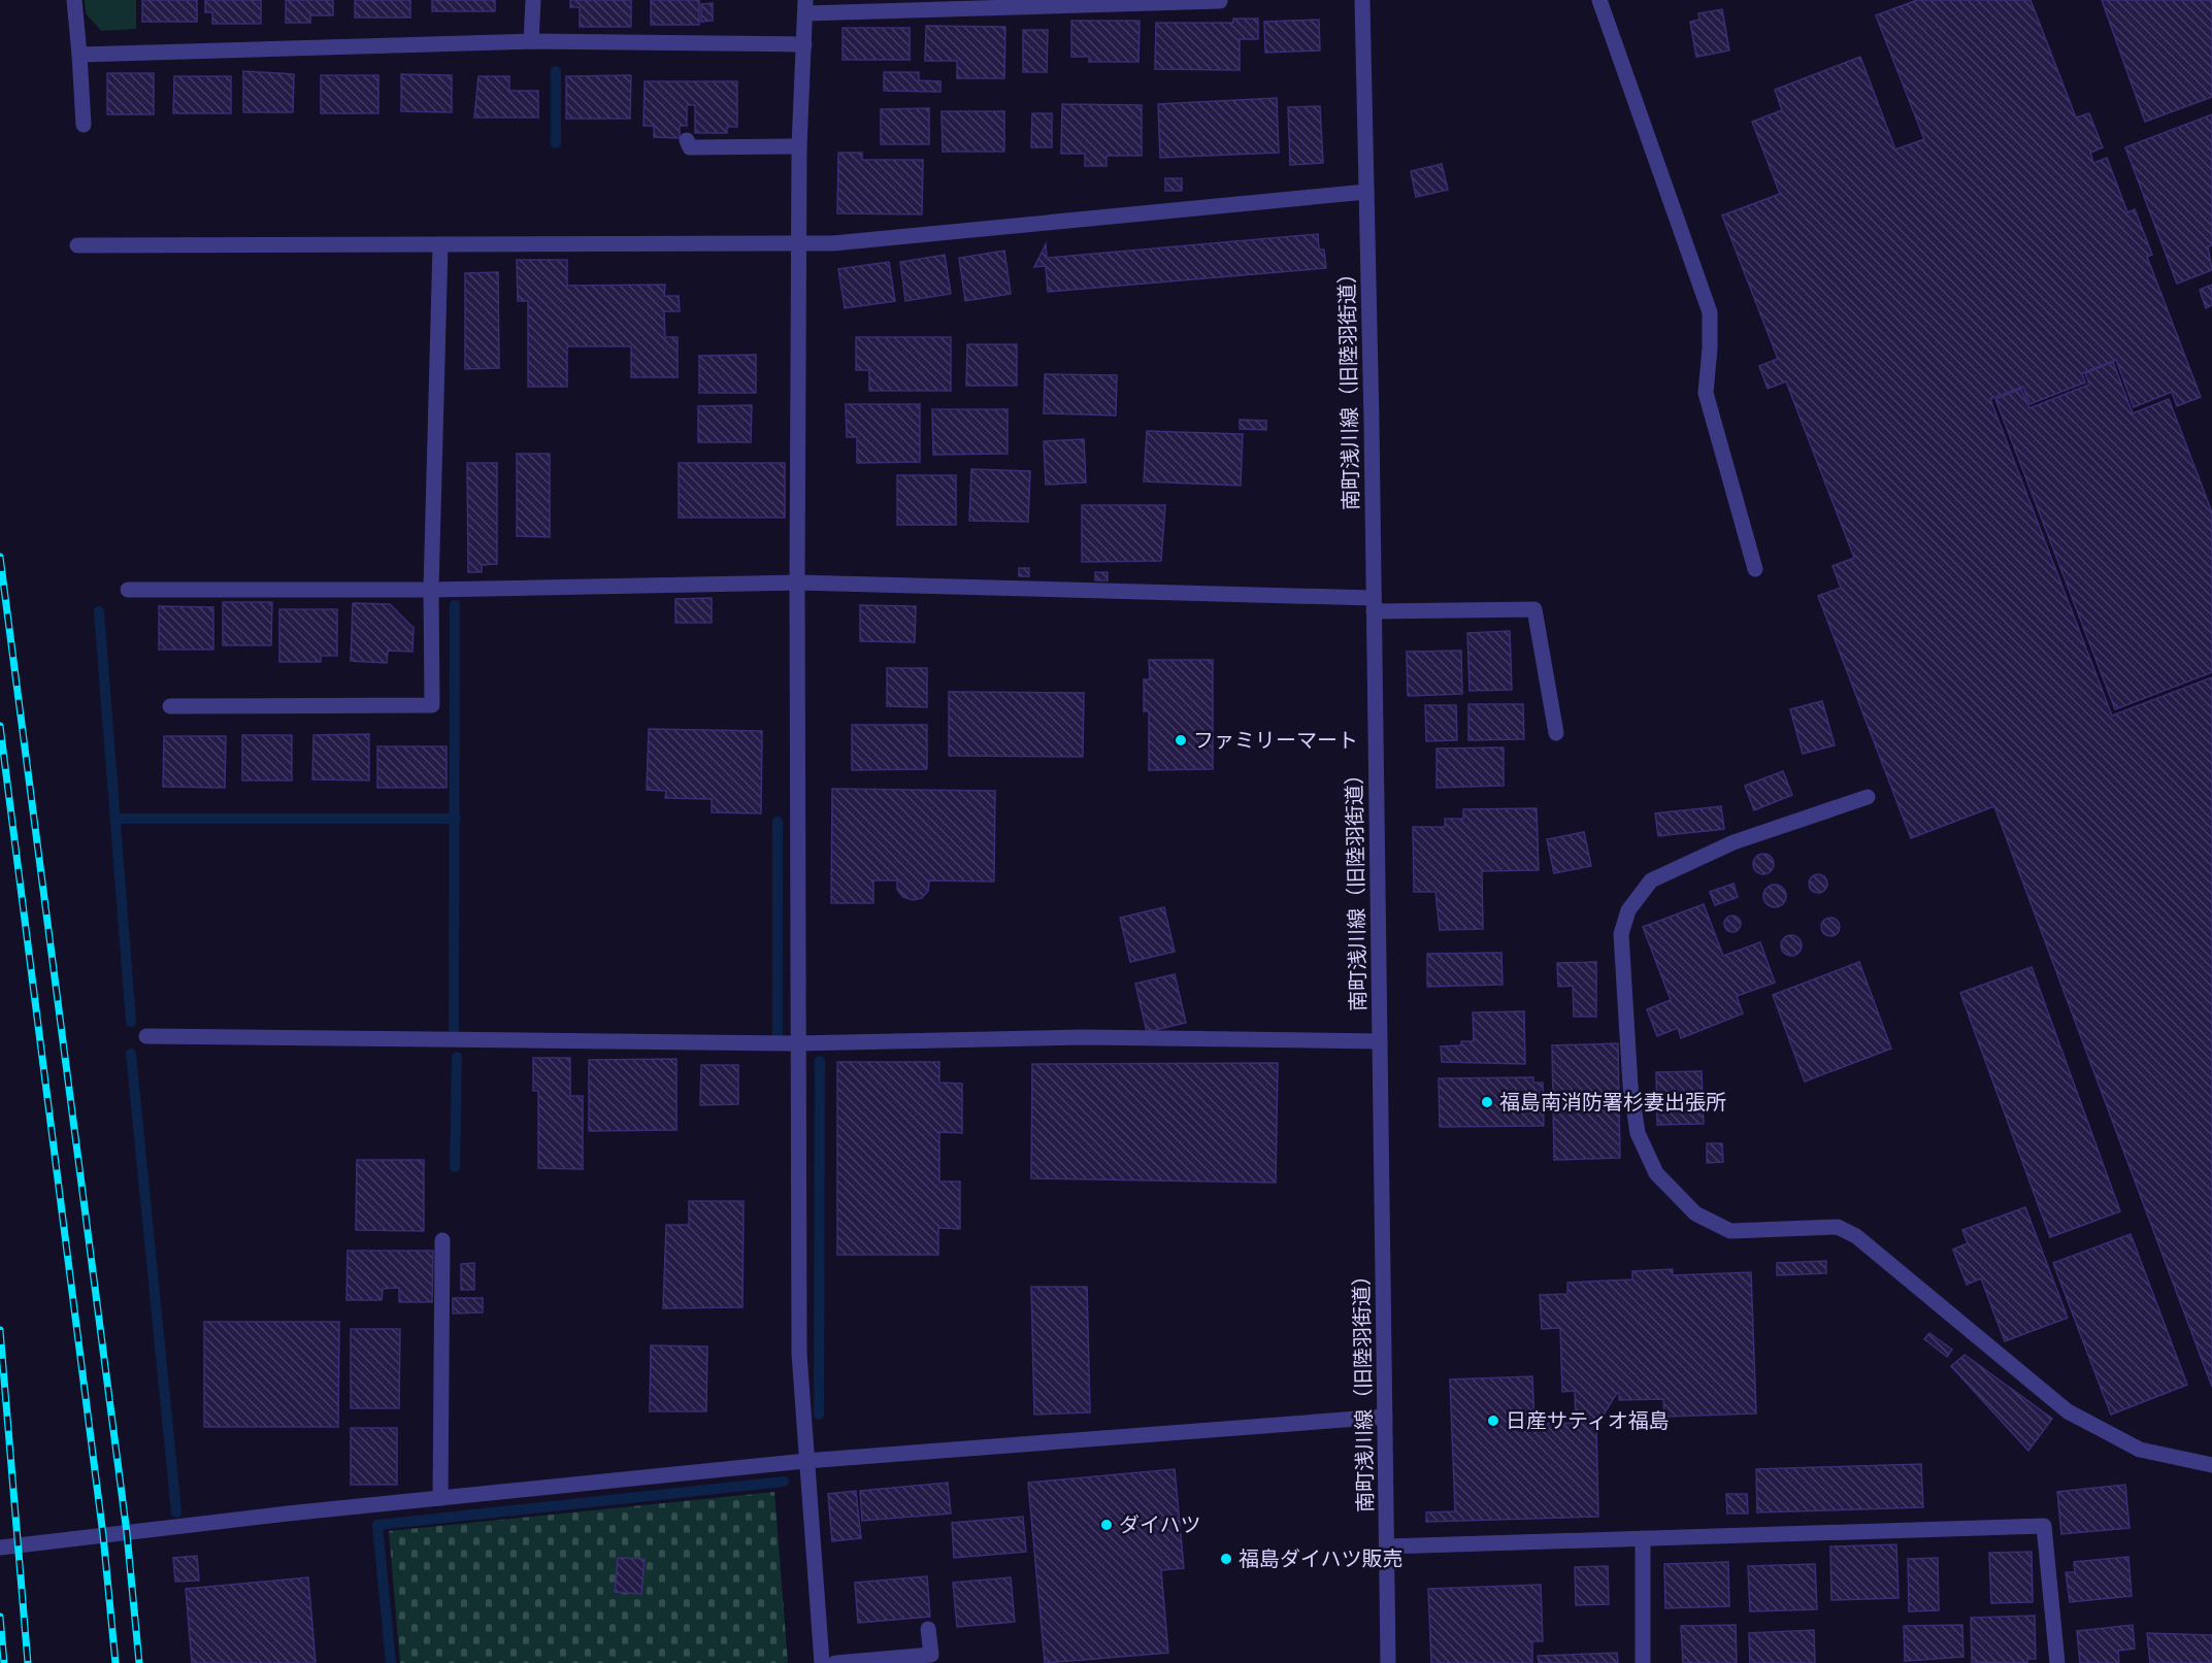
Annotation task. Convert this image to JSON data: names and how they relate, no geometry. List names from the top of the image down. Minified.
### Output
{"streets":{"street":["南町浅川線（旧陸羽街道）"]},"places":["ファミリーマート","福島南消防署杉妻出張所","日産サティオ福島","ダイハツ","福島ダイハツ販売"]}
